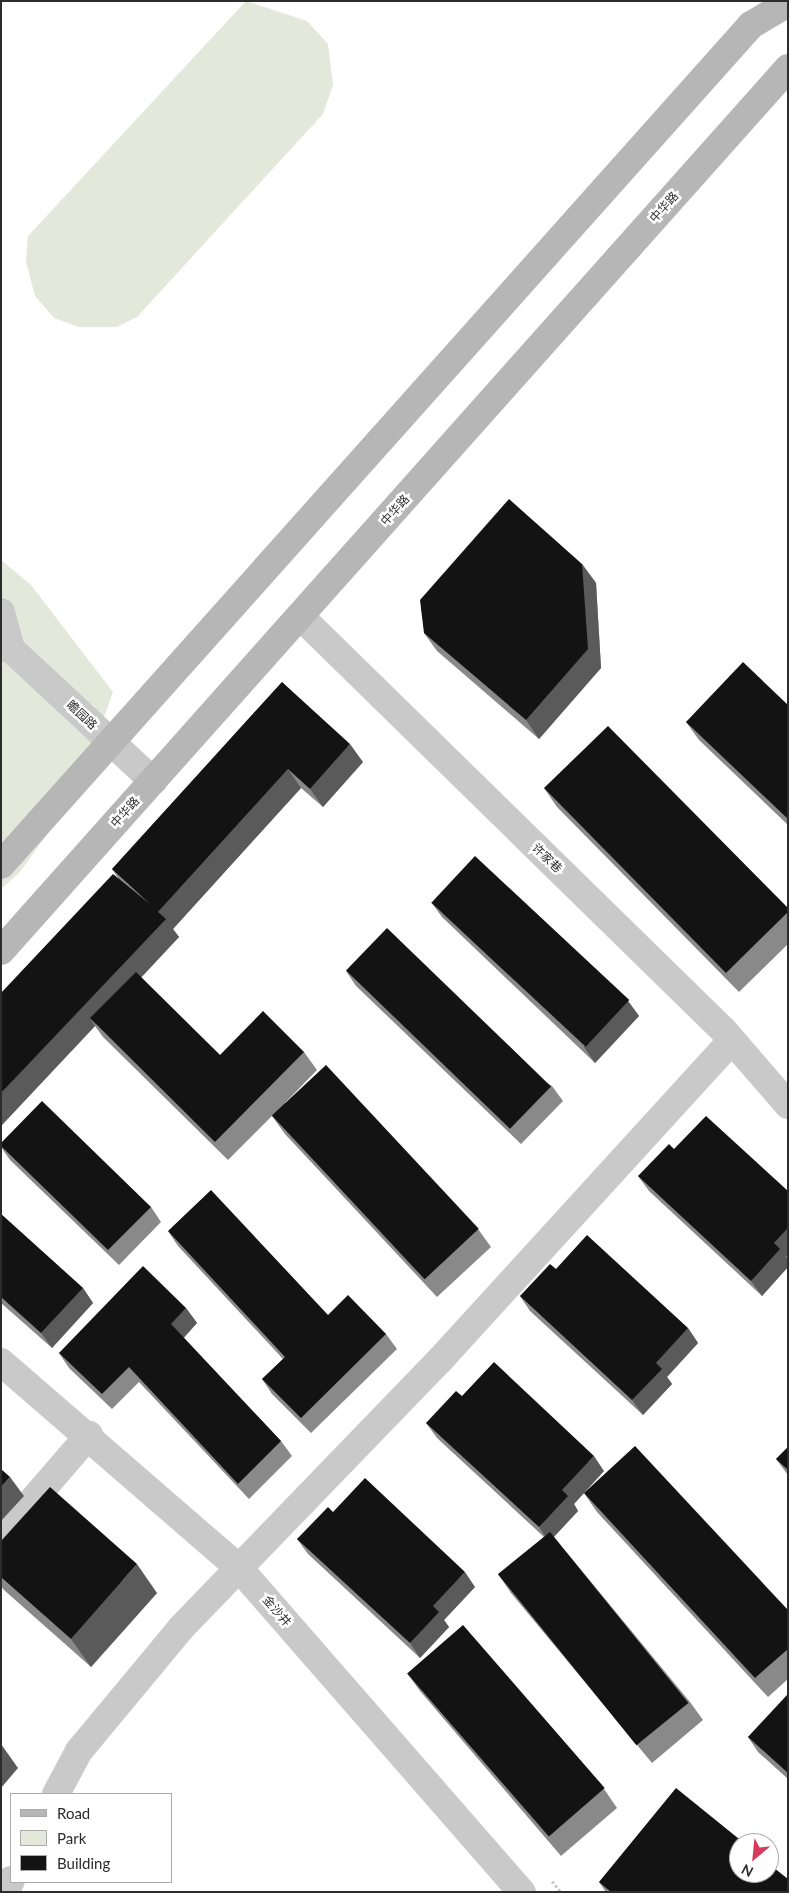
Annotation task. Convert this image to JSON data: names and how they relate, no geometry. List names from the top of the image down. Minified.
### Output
{"streets":{"main road":["中华路"],"street":["瞻园路","许家巷","金沙井"]},"crossings":[["中华路","瞻园路"],["中华路","许家巷"]],"legend":["Road","Park","Building"],"north":"bottom left"}
